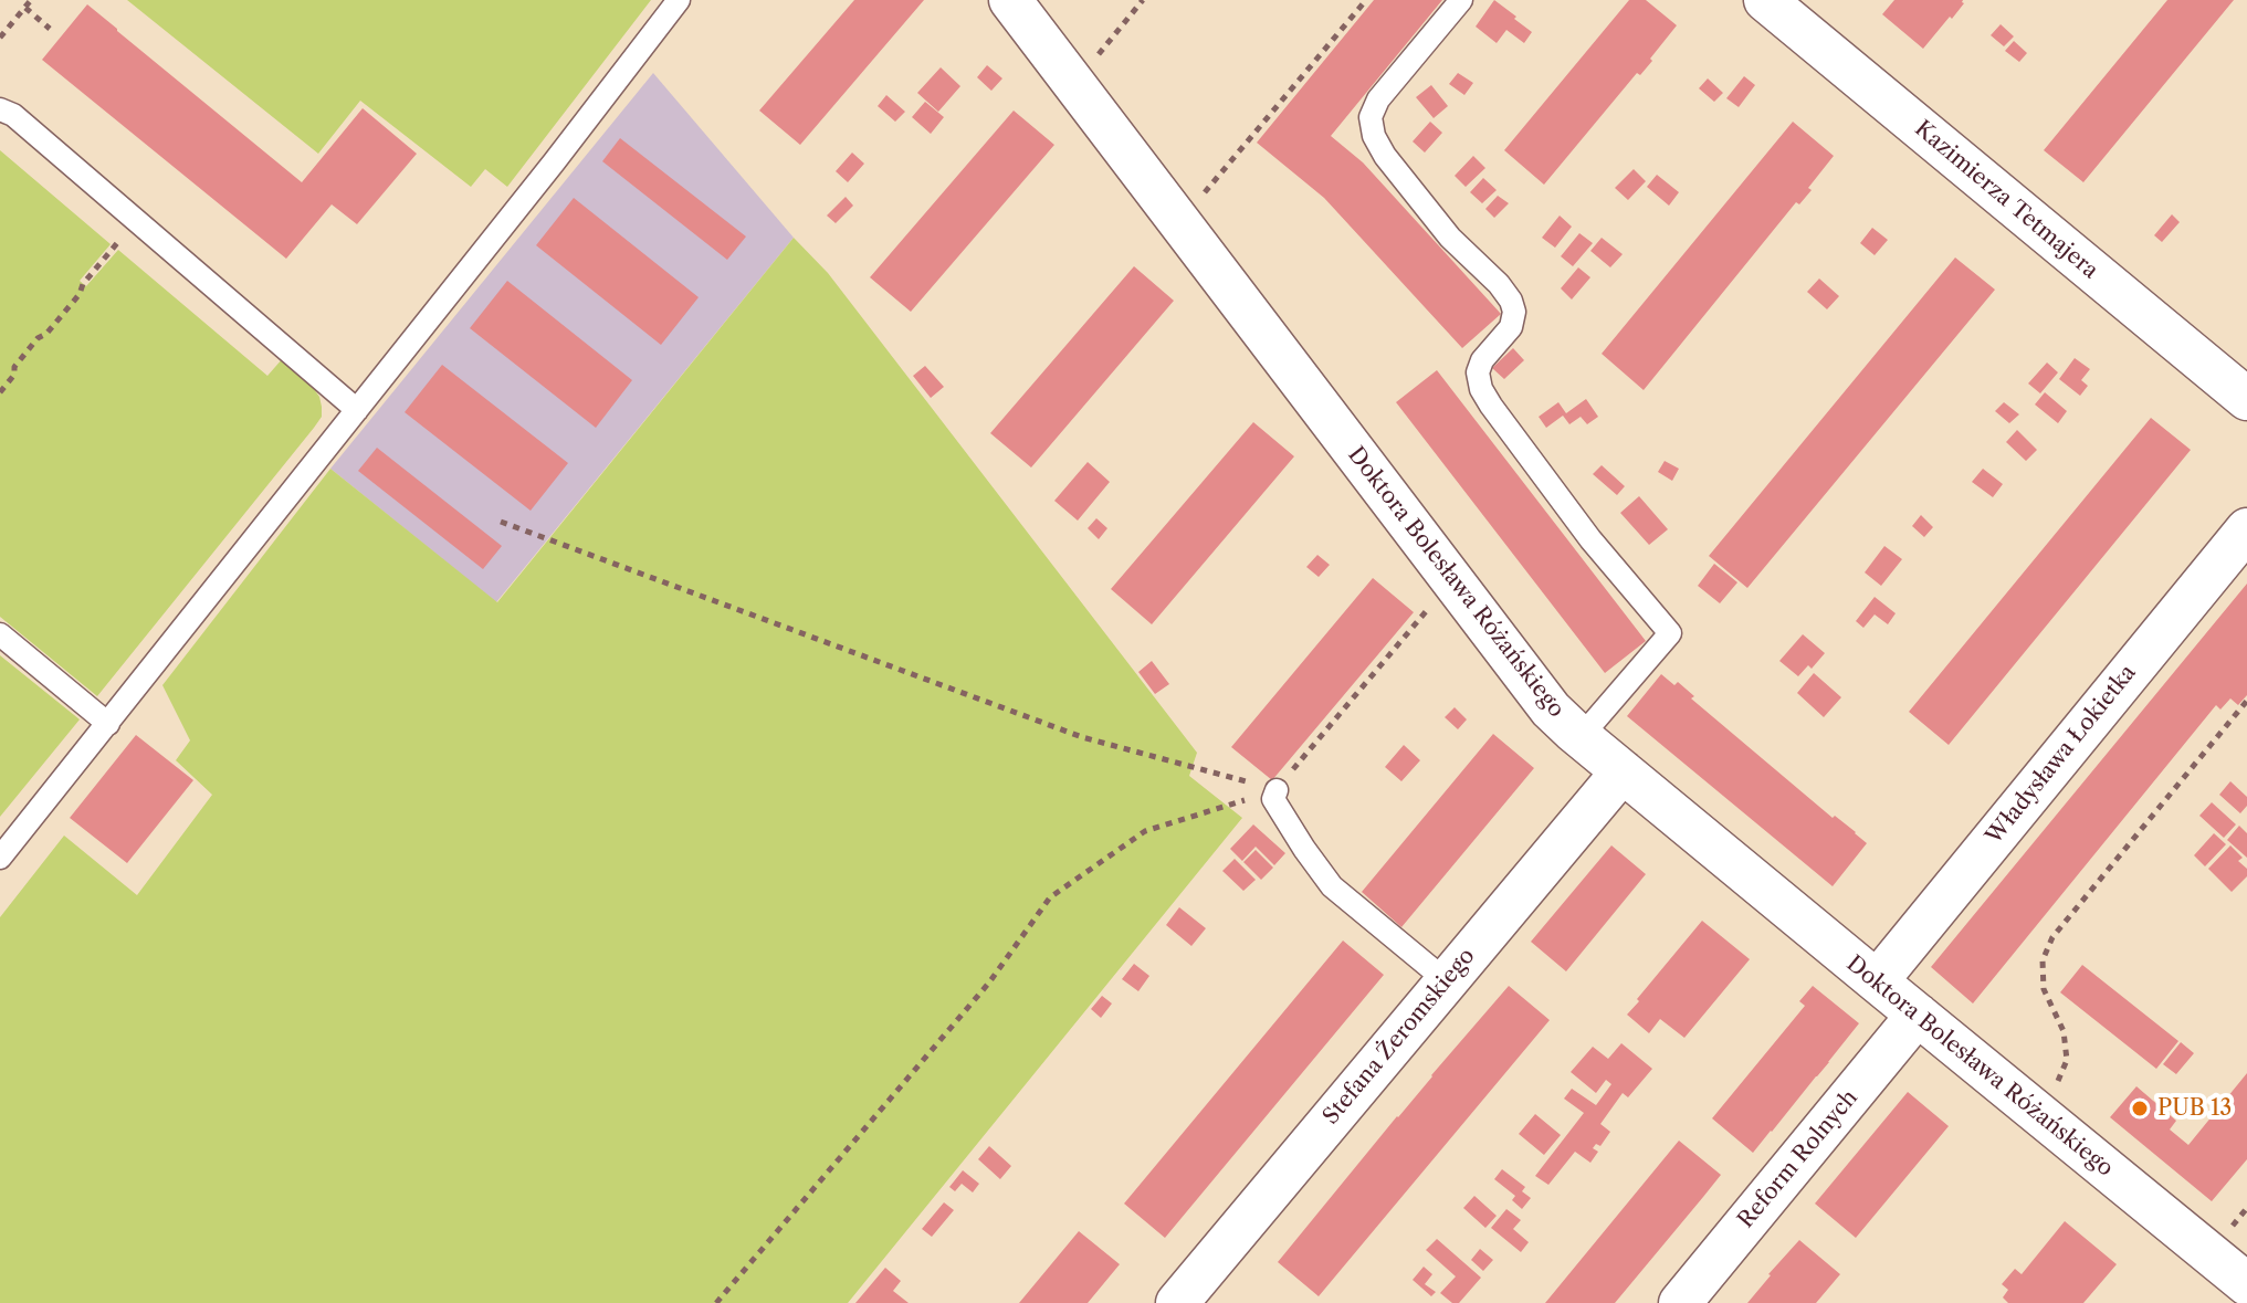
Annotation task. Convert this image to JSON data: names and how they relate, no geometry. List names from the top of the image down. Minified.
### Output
{"streets":{"street":["Kazimierza Tetmajera","Doktora Bolesława Różańskiego","Władysława Łokietka","Stefana Żeromskiego","Reform Rolnych"]},"crossings":[["Doktora Bolesława Różańskiego","Władysława Łokietka"],["Doktora Bolesława Różańskiego","Stefana Żeromskiego"],["Doktora Bolesława Różańskiego","Reform Rolnych"]],"places":["PUB 13"]}
